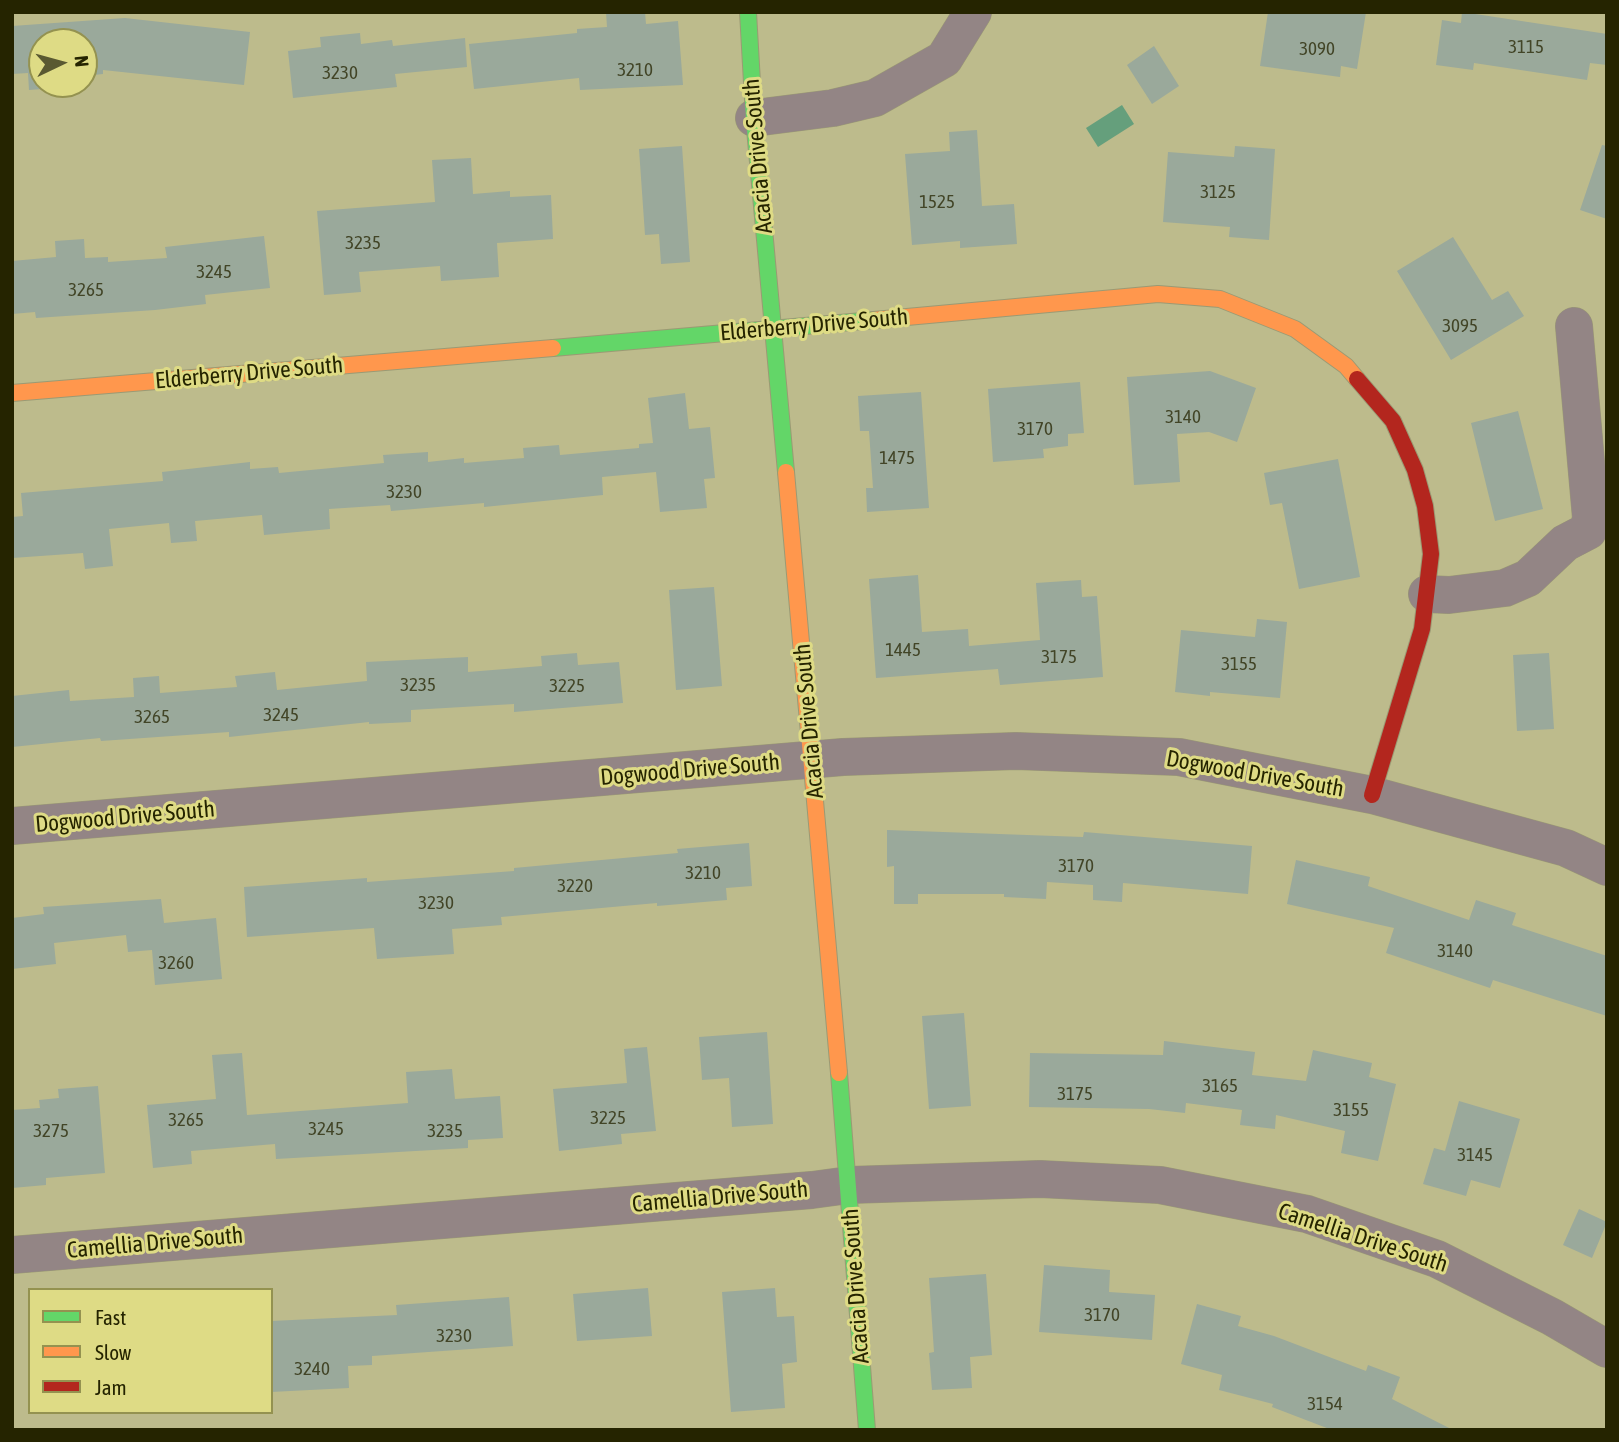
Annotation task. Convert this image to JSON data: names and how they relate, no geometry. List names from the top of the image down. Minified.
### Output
{"streets":{"street":["Acacia Drive South","Elderberry Drive South","Dogwood Drive South","Camellia Drive South"]},"crossings":[["Acacia Drive South","Elderberry Drive South"],["Acacia Drive South","Dogwood Drive South"],["Acacia Drive South","Camellia Drive South"],["Elderberry Drive South","Dogwood Drive South"]],"house_numbers":["3115","3090","3210","3230","3125","1525","3235","3245","3265","3095","3140","3170","1475","3230","1445","3175","3155","3235","3225","3245","3265","3170","3210","3220","3230","3140","3260","3165","3175","3155","3225","3265","3245","3275","3235","3145","3170","3230","3240","3154"],"legend":["Fast","Slow","Jam"],"north":"right"}
